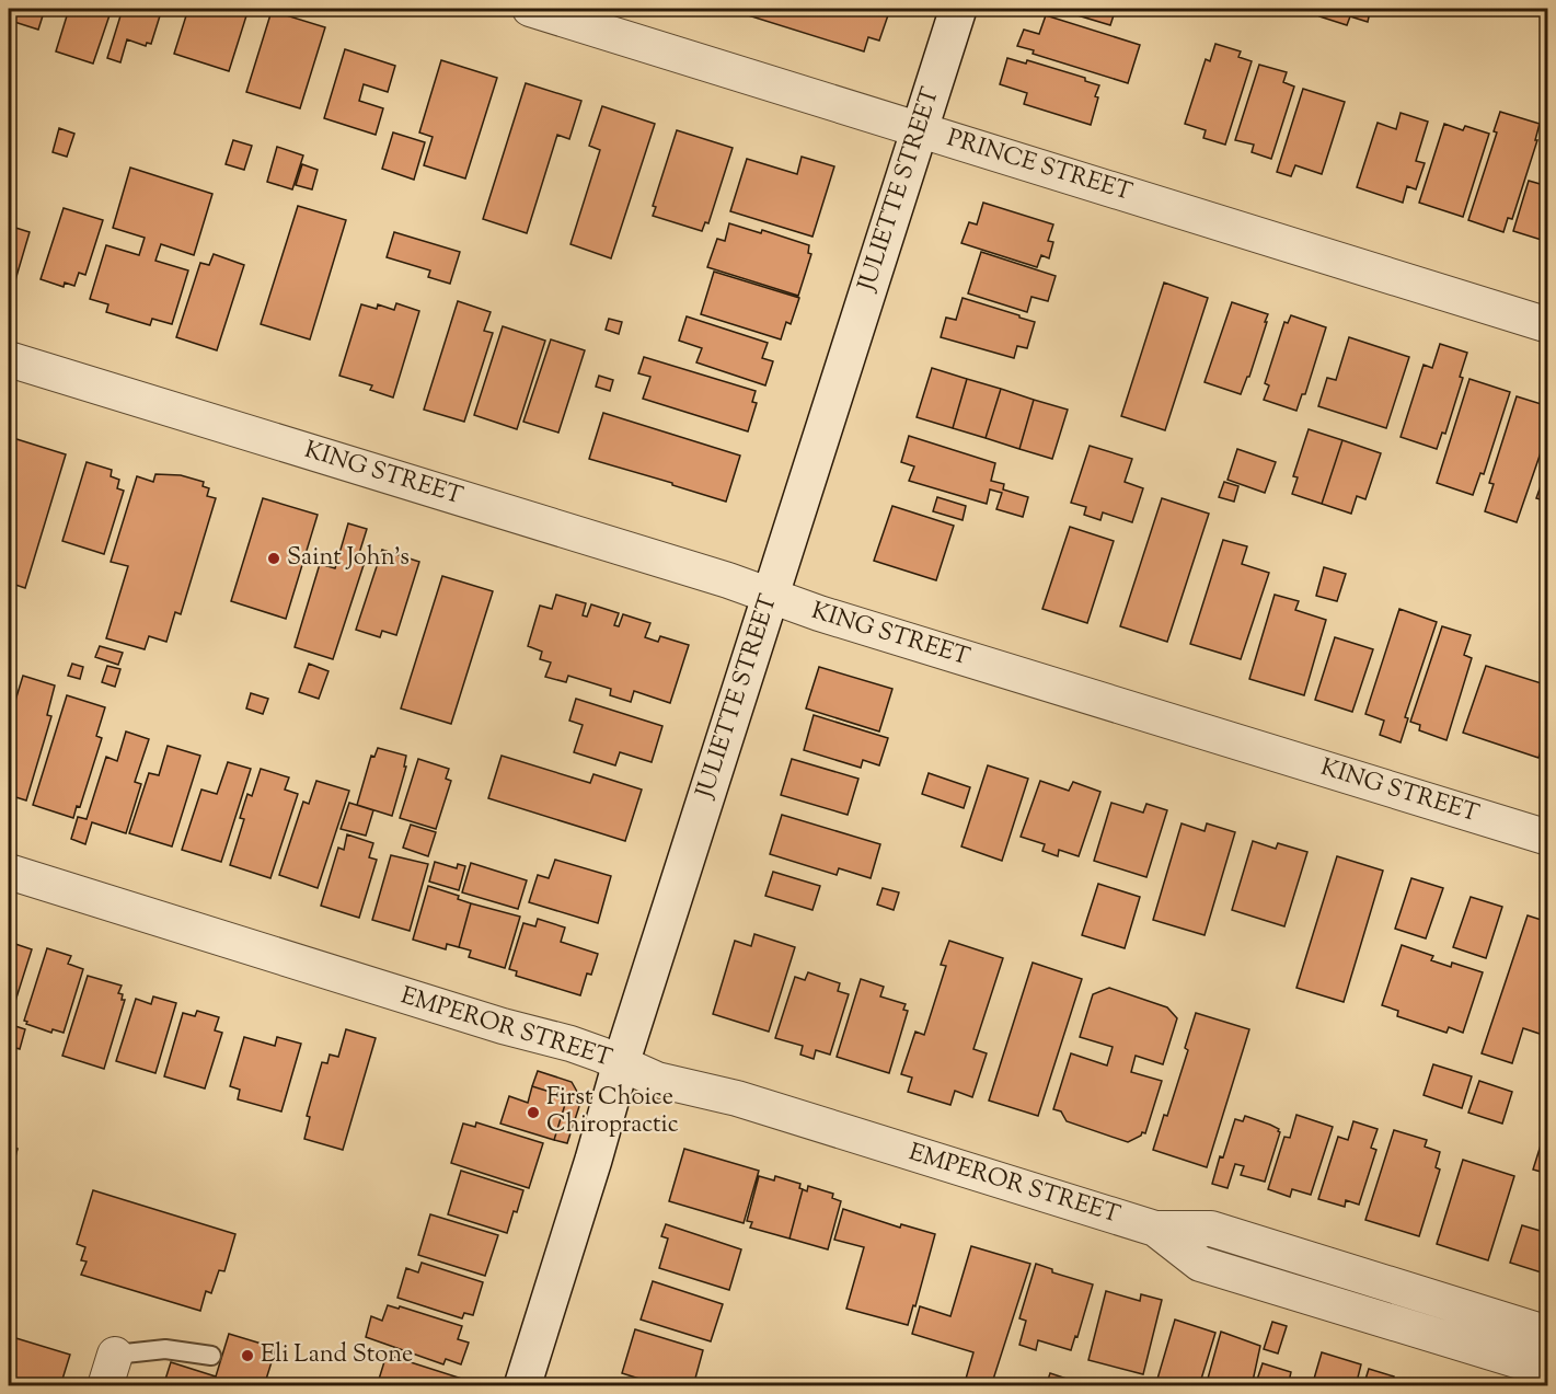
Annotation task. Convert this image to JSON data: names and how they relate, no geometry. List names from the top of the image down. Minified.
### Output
{"streets":{"main road":["JULIETTE STREET"],"street":["PRINCE STREET","KING STREET","EMPEROR STREET"]},"crossings":[["PRINCE STREET","JULIETTE STREET"],["JULIETTE STREET","KING STREET"],["JULIETTE STREET","EMPEROR STREET"]],"places":["Saint John's","First Choice Chiropractic","Eli Land Stone"]}
